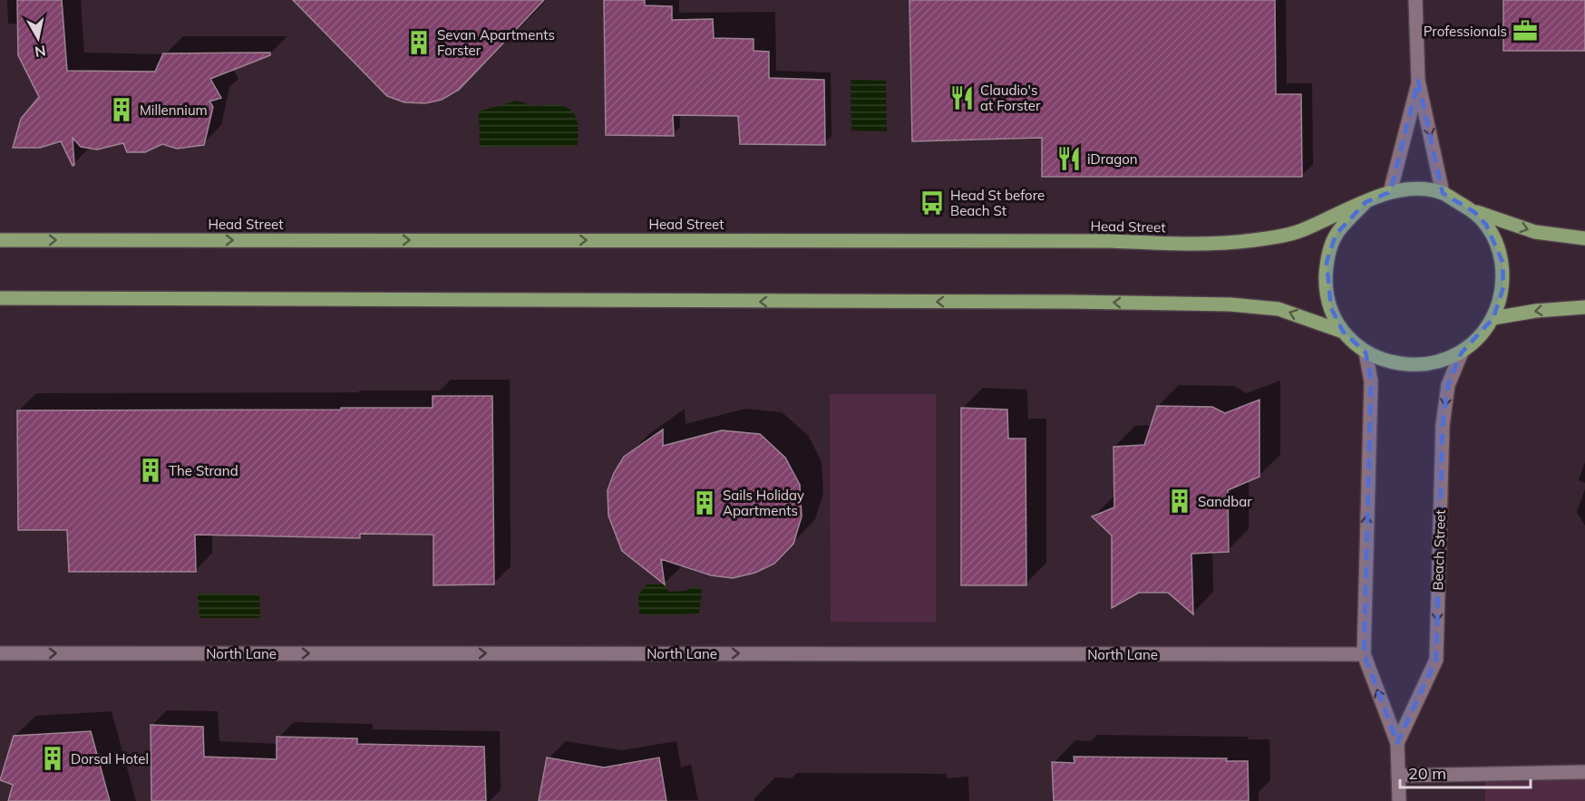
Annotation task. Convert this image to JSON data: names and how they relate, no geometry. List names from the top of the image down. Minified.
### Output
{"streets":{"main road":["Head Street"],"street":["Beach Street","North Lane"]},"crossings":[["Head Street","Beach Street"],["Beach Street","North Lane"]],"one_way":["North Lane"],"places":{"office":["Professionals"],"building":["Sevan Apartments Forster","Millennium","The Strand","Sandbar","Sails Holiday Apartments","Dorsal Hotel"],"restaurant":["Claudio's at Forster","iDragon"],"bus stop":["Head St before Beach St"]},"scale_bar":"20 m","north":"bottom"}
